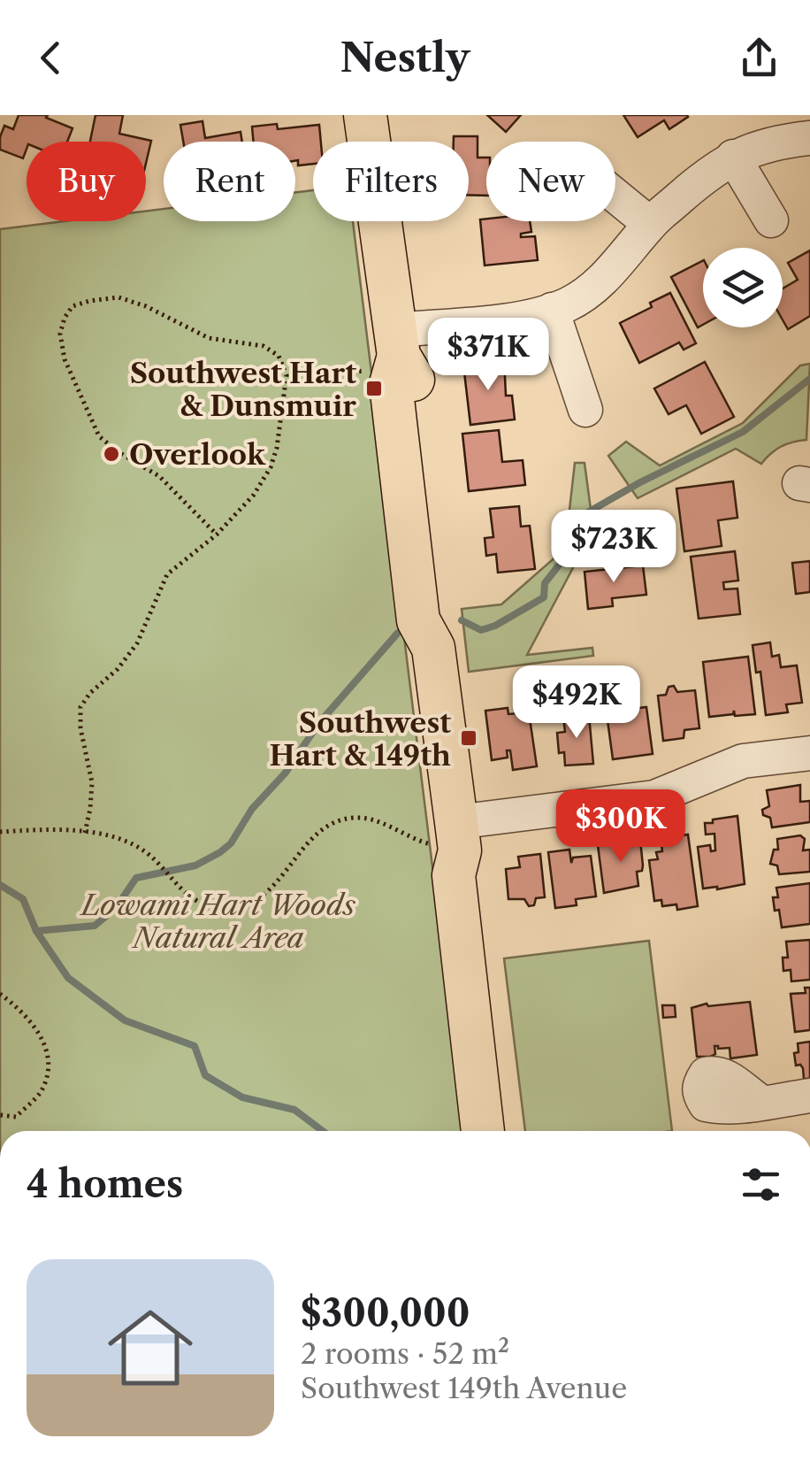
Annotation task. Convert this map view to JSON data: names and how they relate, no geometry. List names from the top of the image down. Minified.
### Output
{"parks":["Lowami Hart Woods Natural Area"],"places":{"transit":["Southwest Hart & Dunsmuir","Southwest Hart & 149th"],"other":["Overlook"]},"page":{"header":"Nestly","chip":["Buy","Rent","Filters","New"],"price":["$371K","$723K","$492K","$300K"],"heading":"4 homes","list":[{"name":"$300,000","note":"2 rooms · 52 m² · Southwest 149th Avenue"}]}}
